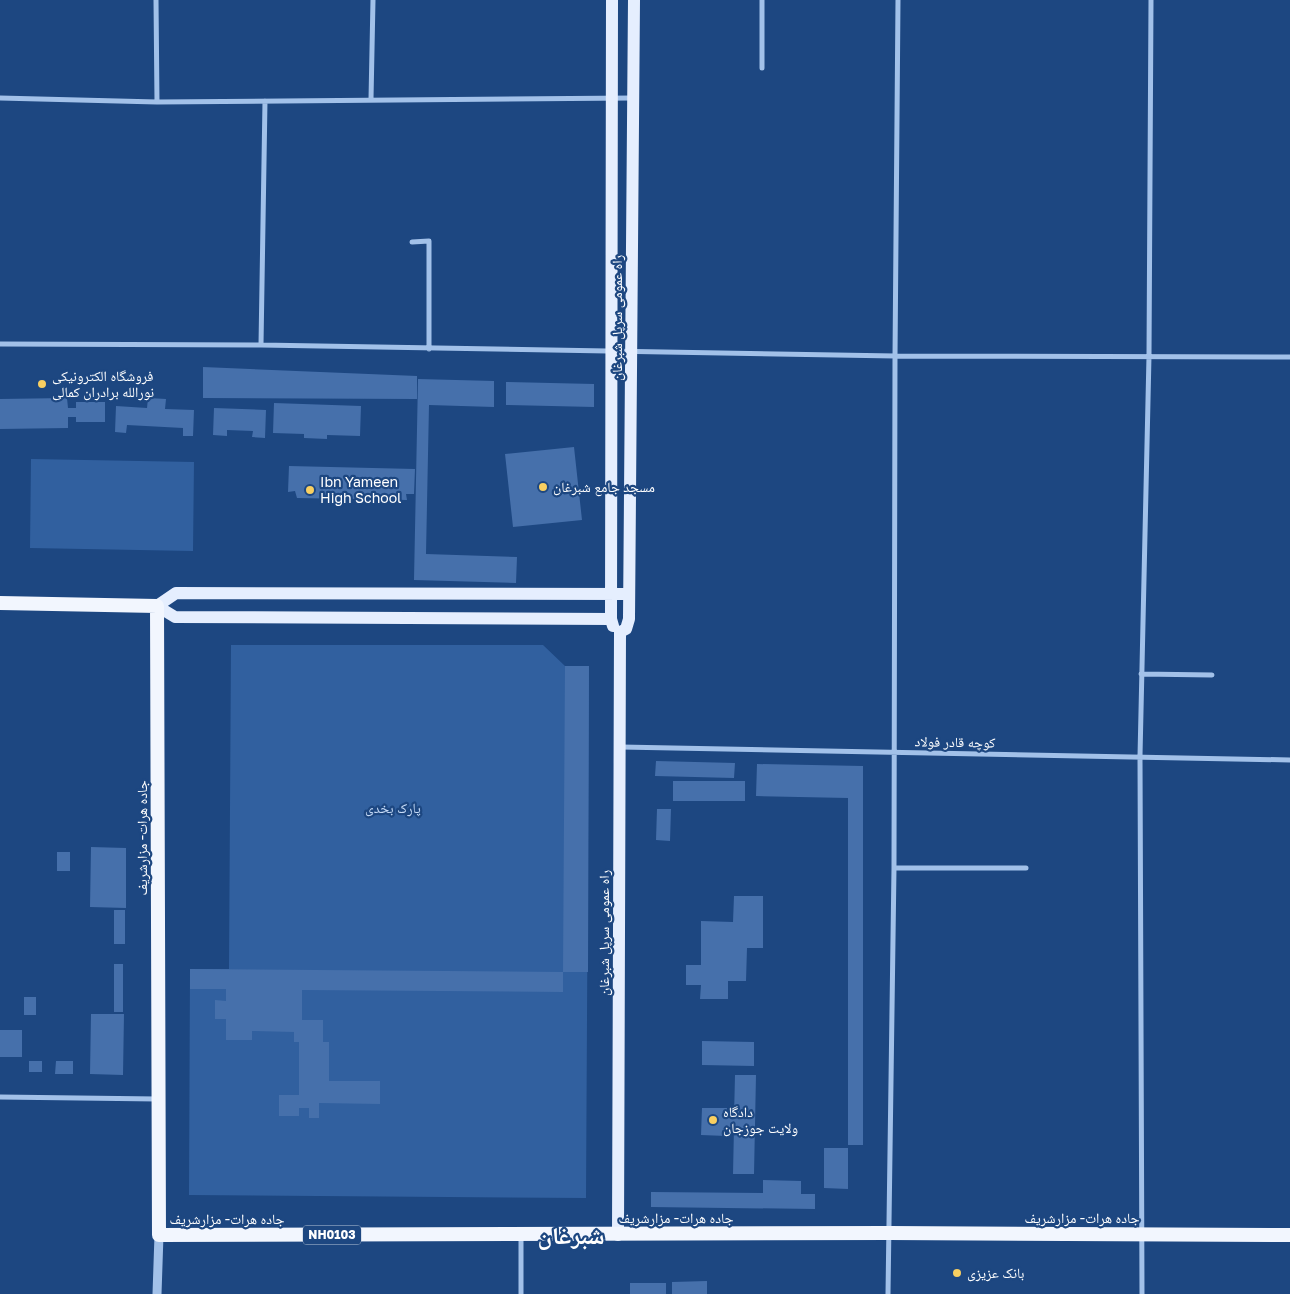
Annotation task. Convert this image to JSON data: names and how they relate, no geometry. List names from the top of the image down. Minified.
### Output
{"streets":{"highway":["جاده هرات- مزارشریف","NH0103"],"main road":["راه عمومی سرپل شبرغان"],"street":["کوچه قادر فولاد"]},"crossings":[["راه عمومی سرپل شبرغان","کوچه قادر فولاد"],["راه عمومی سرپل شبرغان","جاده هرات- مزارشریف"]],"districts":["شبرغان"],"parks":["پارک بخدی"],"places":["فروشگاه الکترونیکی نورالله برادران کمالی","مسجد جامع شبرغان","Ibn Yameen High School","دادگاه ولایت جوزجان","بانک عزیزی"]}
